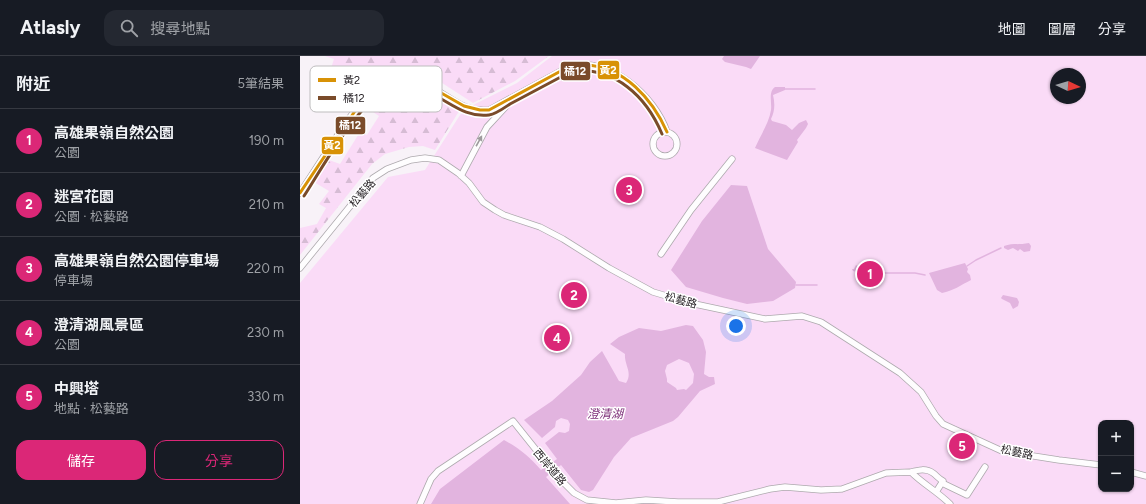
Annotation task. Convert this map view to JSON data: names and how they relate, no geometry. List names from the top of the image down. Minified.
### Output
{"streets":{"street":["松藝路","西岸道路"]},"water":["澄清湖"],"lines":["transit line 黃2","transit line 橘12"],"legend":["黃2","橘12"],"north":"right","page":{"header":"Atlasly","search":"搜尋地點","nav":["地圖","圖層","分享"],"heading":["附近","5筆結果"],"list":[{"mark":"1","name":"高雄果嶺自然公園","note":"公園","value":"190 m"},{"mark":"2","name":"迷宮花園","note":"公園 · 松藝路","value":"210 m"},{"mark":"3","name":"高雄果嶺自然公園停車場","note":"停車場","value":"220 m"},{"mark":"4","name":"澄清湖風景區","note":"公園","value":"230 m"},{"mark":"5","name":"中興塔","note":"地點 · 松藝路","value":"330 m"}],"pins":["3","1","2","4","5"],"map_buttons":["+","−"],"buttons":["儲存","分享"]}}
